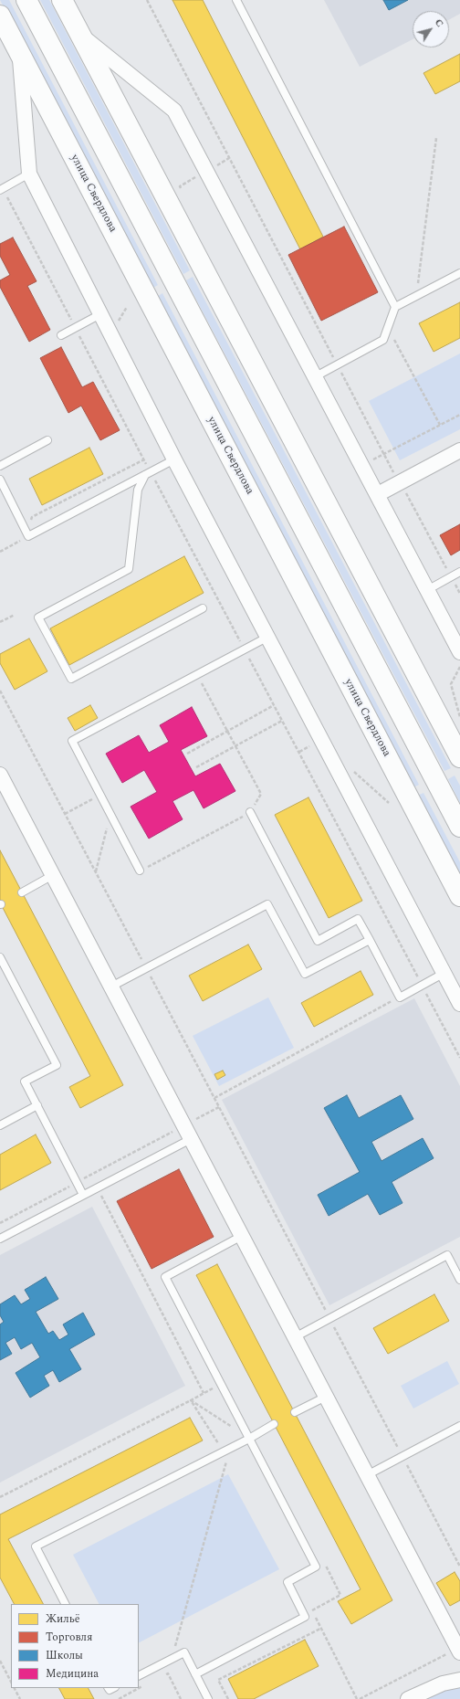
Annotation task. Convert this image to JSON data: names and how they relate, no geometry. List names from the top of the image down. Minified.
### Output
{"streets":{"main road":["улица Свердлова"]},"legend":["Жильё","Торговля","Школы","Медицина"],"north":"top right"}
